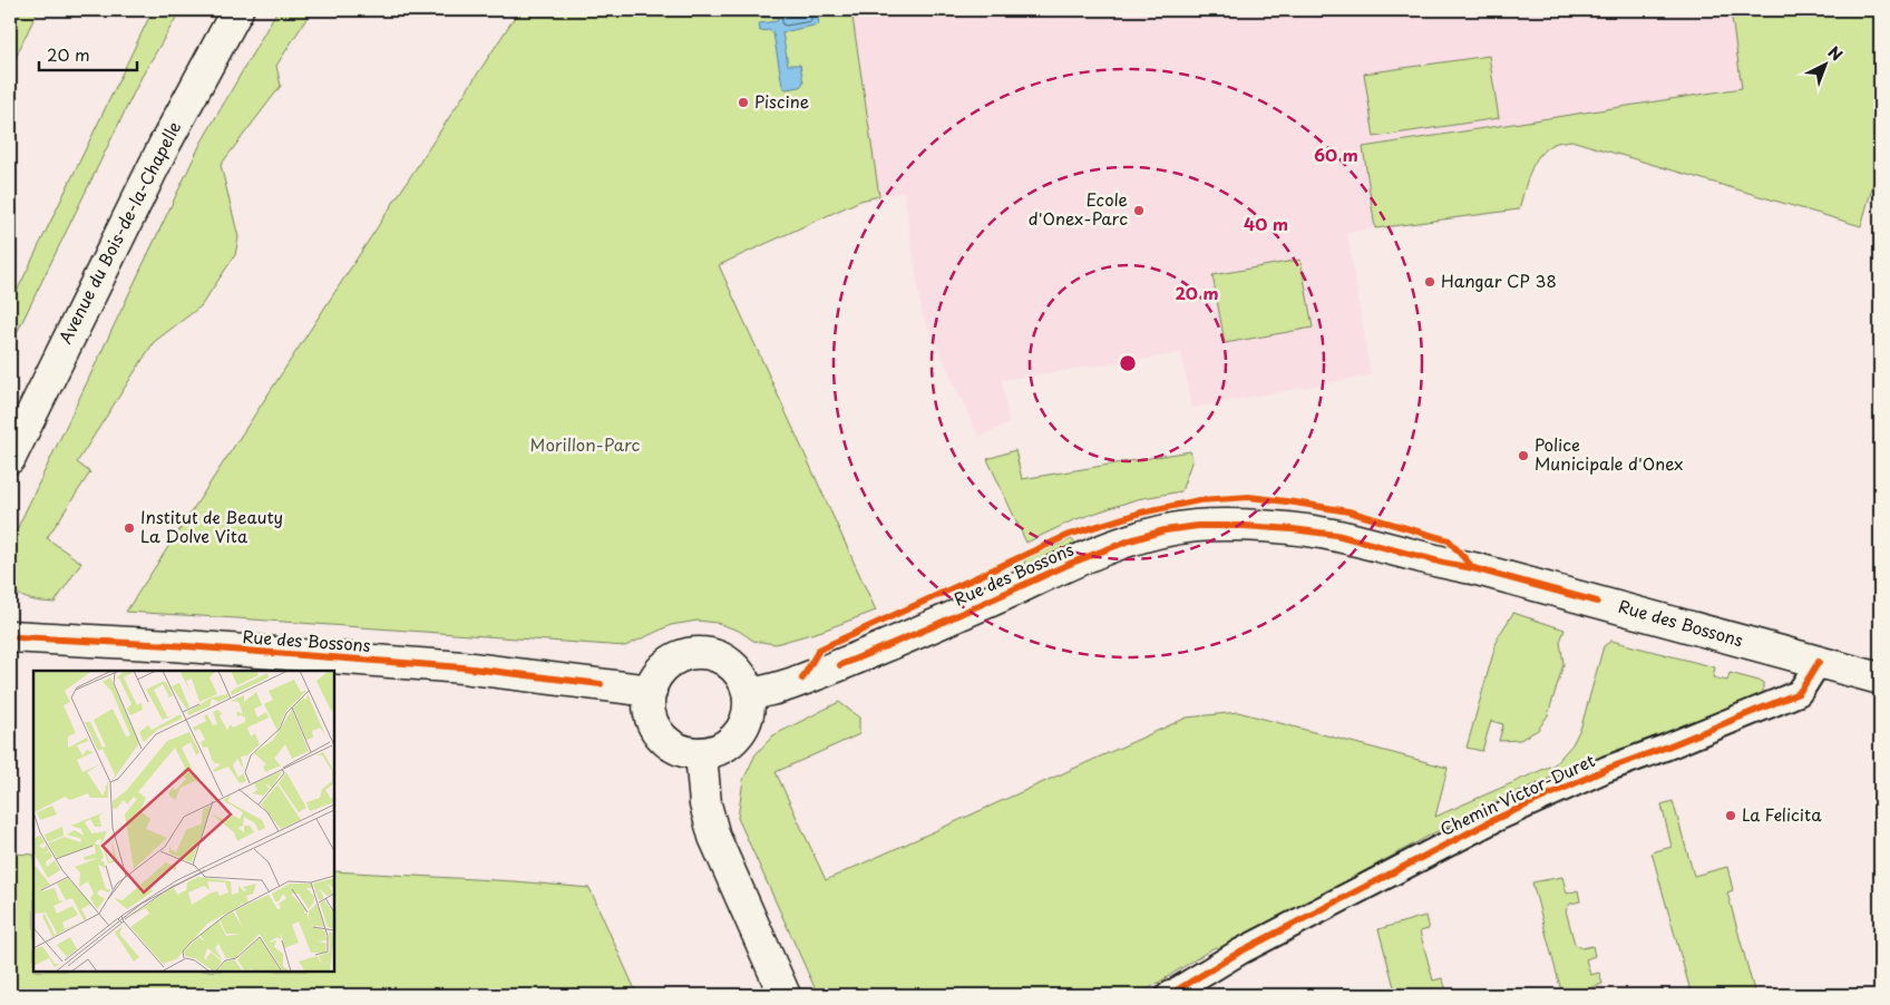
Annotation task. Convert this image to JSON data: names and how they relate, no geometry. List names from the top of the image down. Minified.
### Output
{"streets":{"street":["Avenue du Bois-de-la-Chapelle","Rue des Bossons","Chemin Victor-Duret"]},"crossings":[["Rue des Bossons","Chemin Victor-Duret"]],"parks":["Morillon-Parc"],"places":["Piscine","Ecole d'Onex-Parc","Hangar CP 38","Police Municipale d'Onex","Institut de Beauty La Dolve Vita","La Felicita"],"scale_bar":"20 m","north":"top right","rings":["60 m","40 m","20 m"]}
